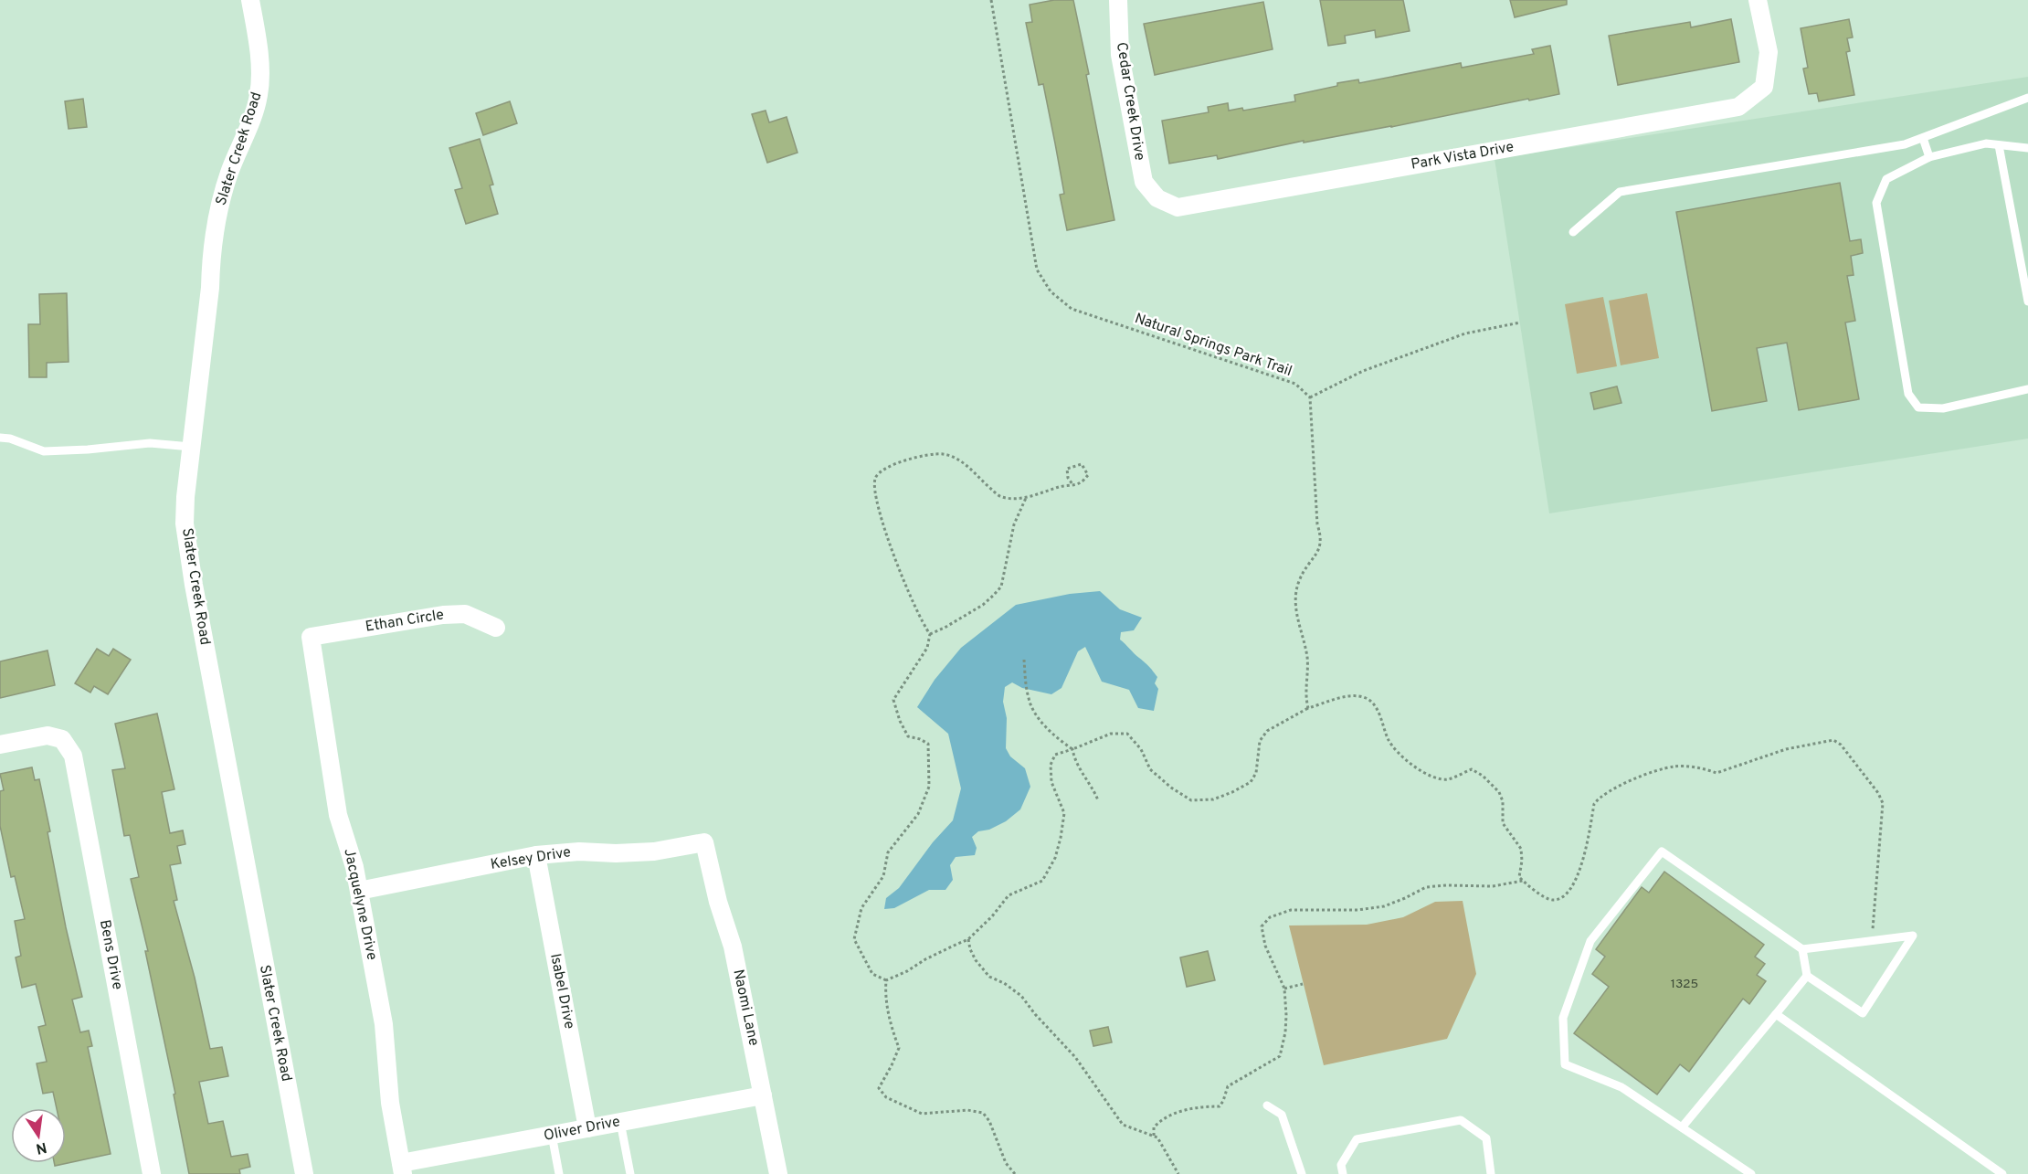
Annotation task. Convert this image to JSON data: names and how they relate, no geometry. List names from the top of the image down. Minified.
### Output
{"streets":{"street":["Cedar Creek Drive","Slater Creek Road","Park Vista Drive","Ethan Circle","Kelsey Drive","Jacquelyne Drive","Bens Drive","Isabel Drive","Naomi Lane","Oliver Drive"],"path":["Natural Springs Park Trail"]},"crossings":[["Cedar Creek Drive","Park Vista Drive"],["Ethan Circle","Jacquelyne Drive"],["Kelsey Drive","Jacquelyne Drive"],["Kelsey Drive","Isabel Drive"],["Kelsey Drive","Naomi Lane"],["Jacquelyne Drive","Oliver Drive"],["Isabel Drive","Oliver Drive"],["Naomi Lane","Oliver Drive"]],"house_numbers":["1325"],"north":"bottom"}
